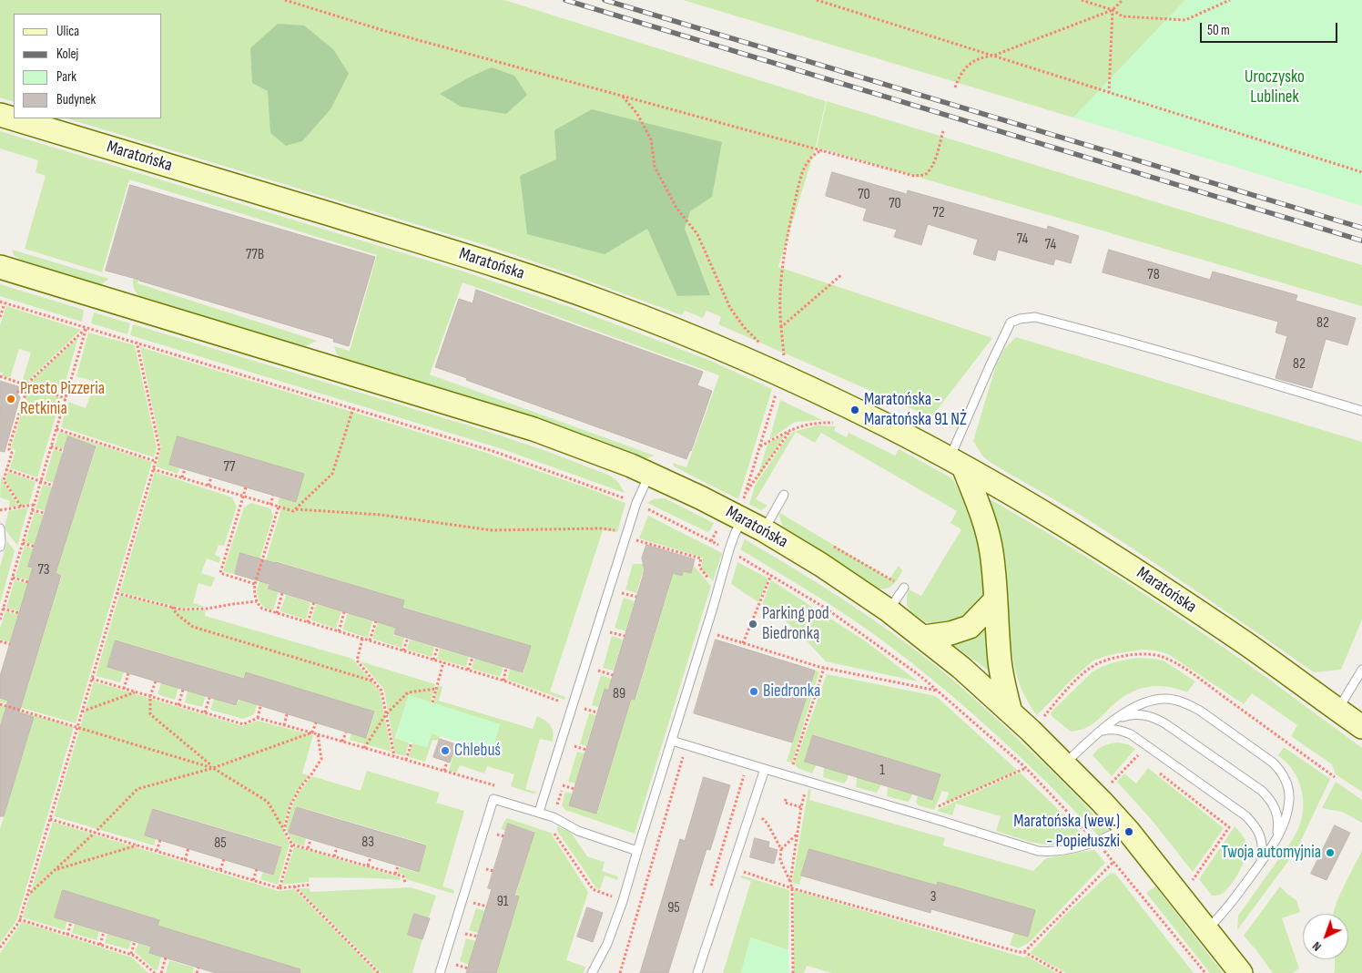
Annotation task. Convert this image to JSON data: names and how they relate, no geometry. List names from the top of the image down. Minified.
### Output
{"streets":{"street":["Maratońska"]},"parks":["Uroczysko Lublinek"],"places":["Presto Pizzeria Retkinia","Maratońska - Maratońska 91 NŻ","Parking pod Biedronką","Biedronka","Chlebuś","Maratońska (wew.) - Popiełuszki","Twoja automyjnia"],"house_numbers":["70","70","72","74","74","77B","78","82","82","77","73","89","1","83","85","3","91","95"],"legend":["Ulica","Kolej","Park","Budynek"],"scale_bar":"50 m","north":"bottom left"}
